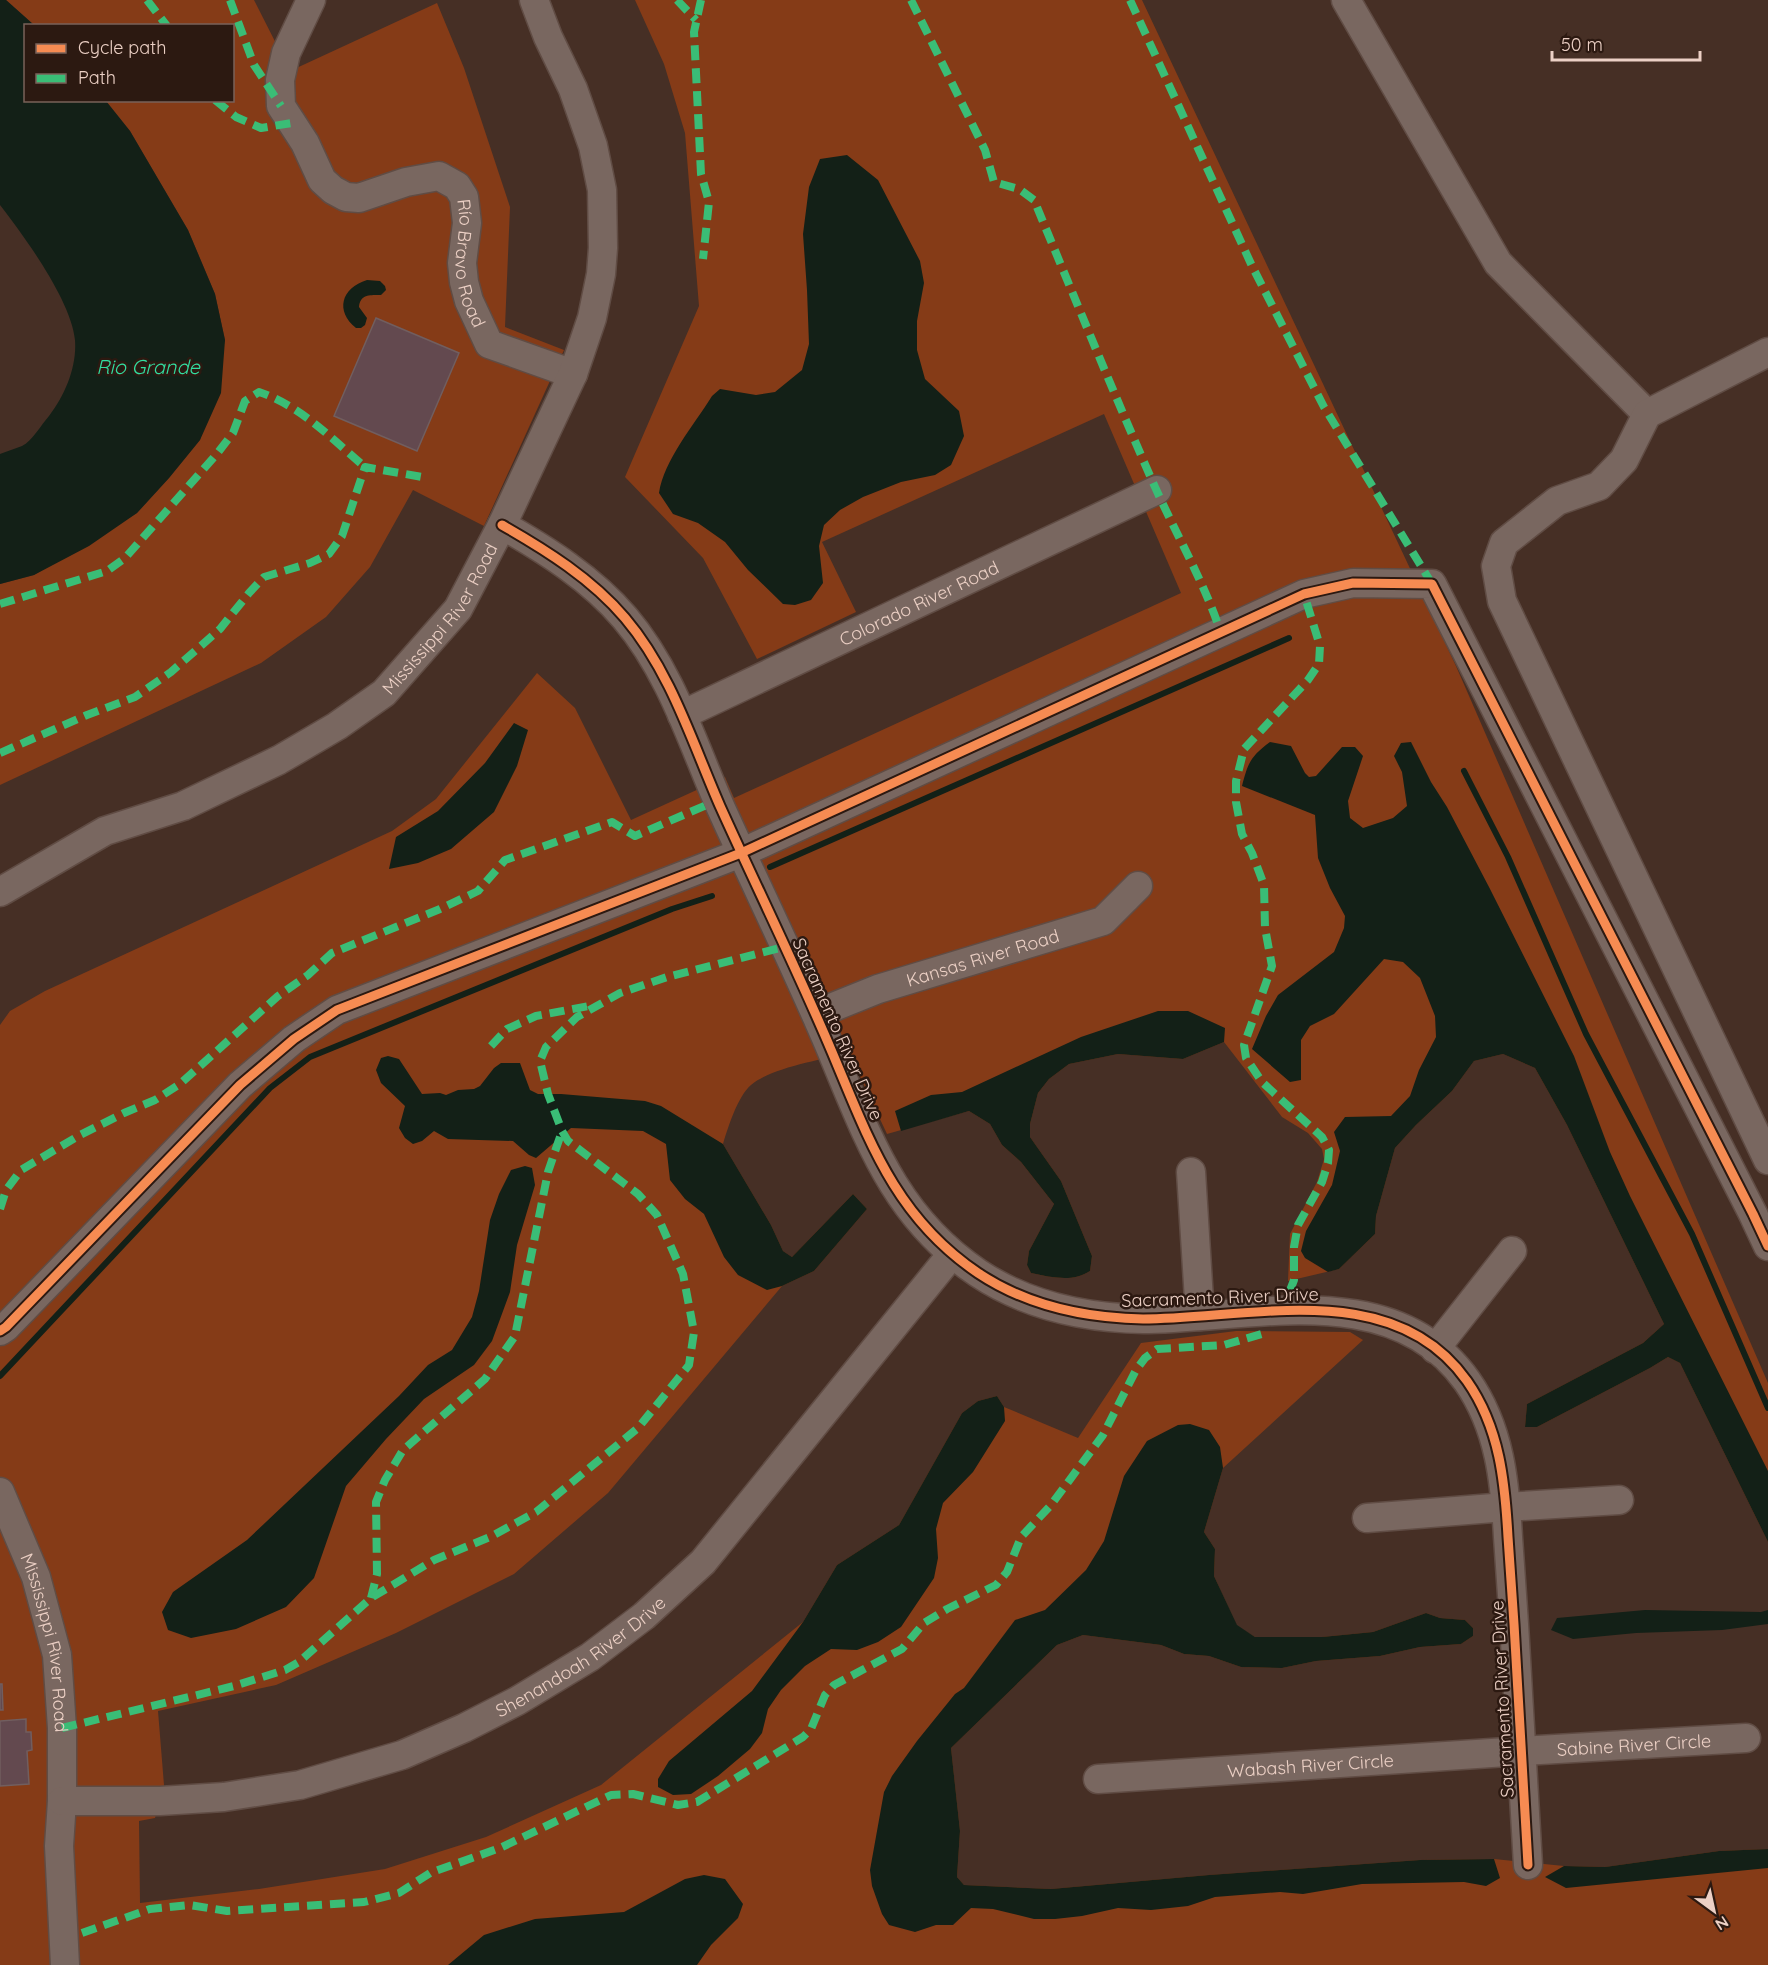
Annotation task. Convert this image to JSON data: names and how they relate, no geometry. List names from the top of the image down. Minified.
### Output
{"streets":{"street":["Río Bravo Road","Colorado River Road","Mississippi River Road","Kansas River Road","Sacramento River Drive","Shenandoah River Drive","Sabine River Circle","Wabash River Circle"]},"crossings":[["Río Bravo Road","Mississippi River Road"],["Colorado River Road","Sacramento River Drive"],["Mississippi River Road","Sacramento River Drive"],["Mississippi River Road","Shenandoah River Drive"],["Kansas River Road","Sacramento River Drive"],["Sacramento River Drive","Shenandoah River Drive"],["Sacramento River Drive","Sabine River Circle"],["Sacramento River Drive","Wabash River Circle"],["Sabine River Circle","Wabash River Circle"]],"water":["Rio Grande"],"legend":["Cycle path","Path"],"scale_bar":"50 m","north":"bottom right"}
